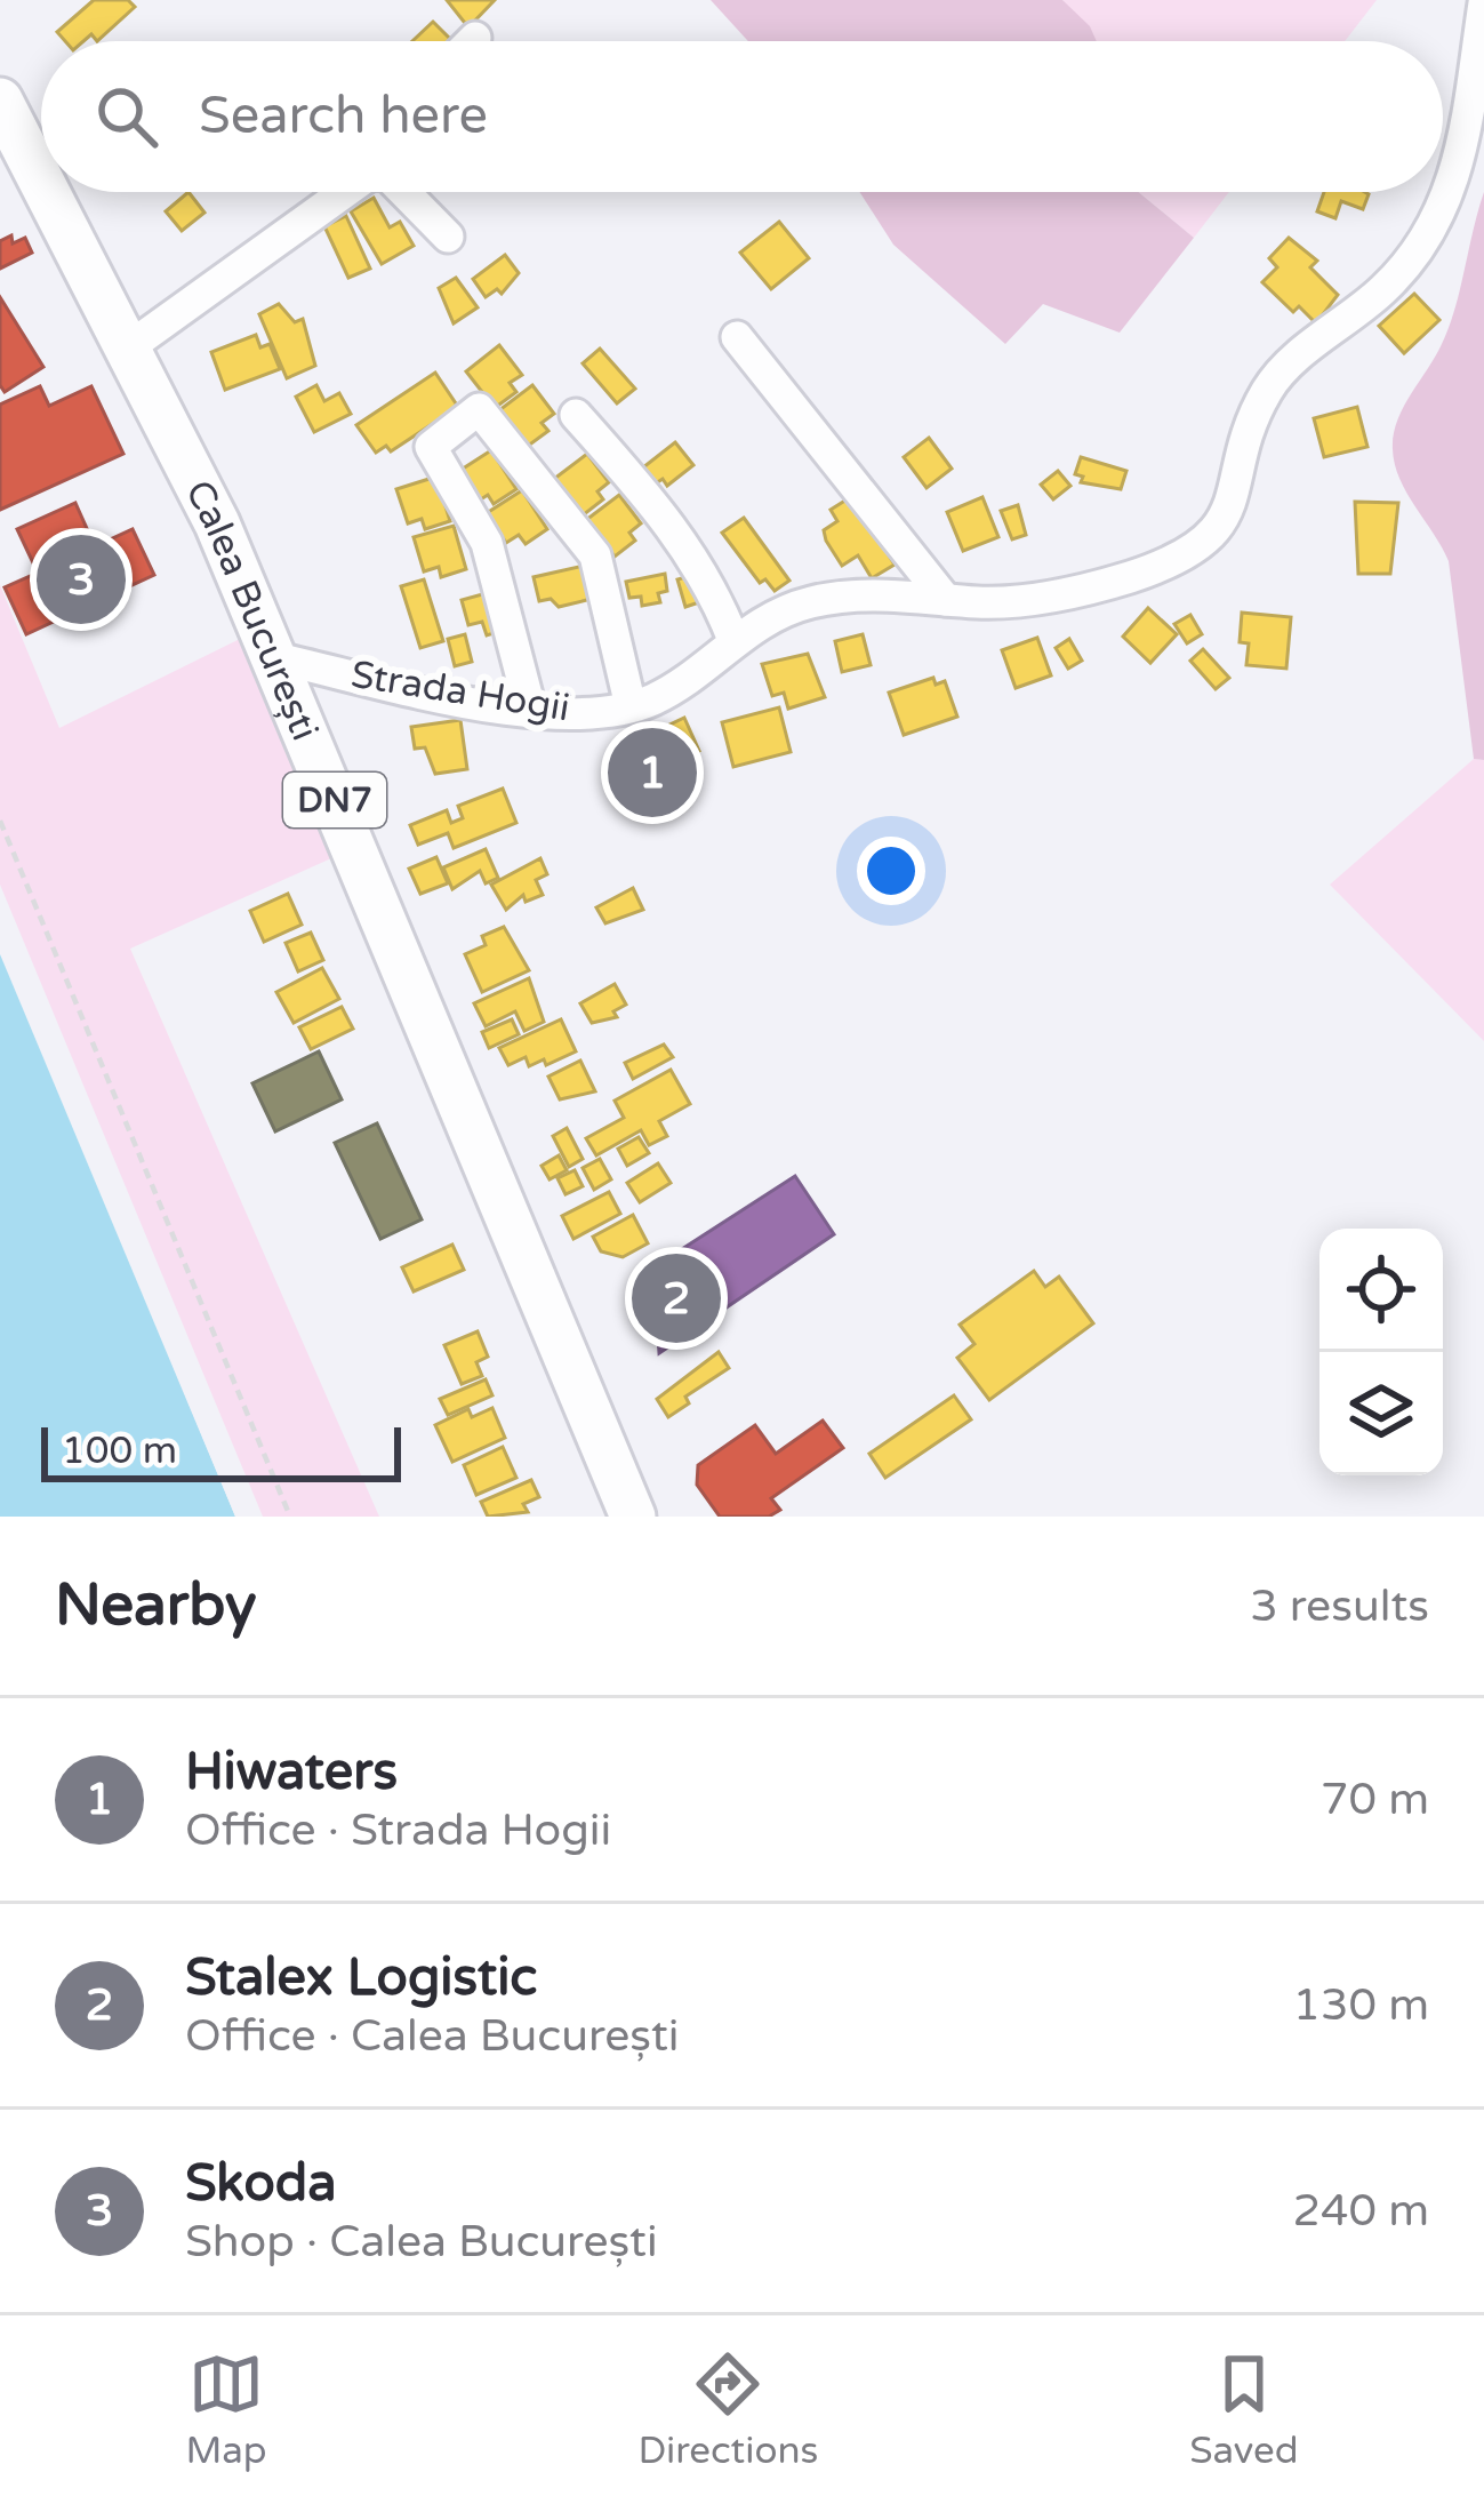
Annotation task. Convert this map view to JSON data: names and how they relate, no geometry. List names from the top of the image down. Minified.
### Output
{"streets":{"highway":["Calea București","DN7"],"street":["Strada Hogii"]},"crossings":[["Calea București","Strada Hogii"]],"scale_bar":"100 m","page":{"search":"Search here","pins":["3","1","2"],"scale":"100 m","heading":["Nearby","3 results"],"list":[{"mark":"1","name":"Hiwaters","note":"Office · Strada Hogii","value":"70 m"},{"mark":"2","name":"Stalex Logistic","note":"Office · Calea București","value":"130 m"},{"mark":"3","name":"Skoda","note":"Shop · Calea București","value":"240 m"}],"nav":["Map","Directions","Saved"]}}
